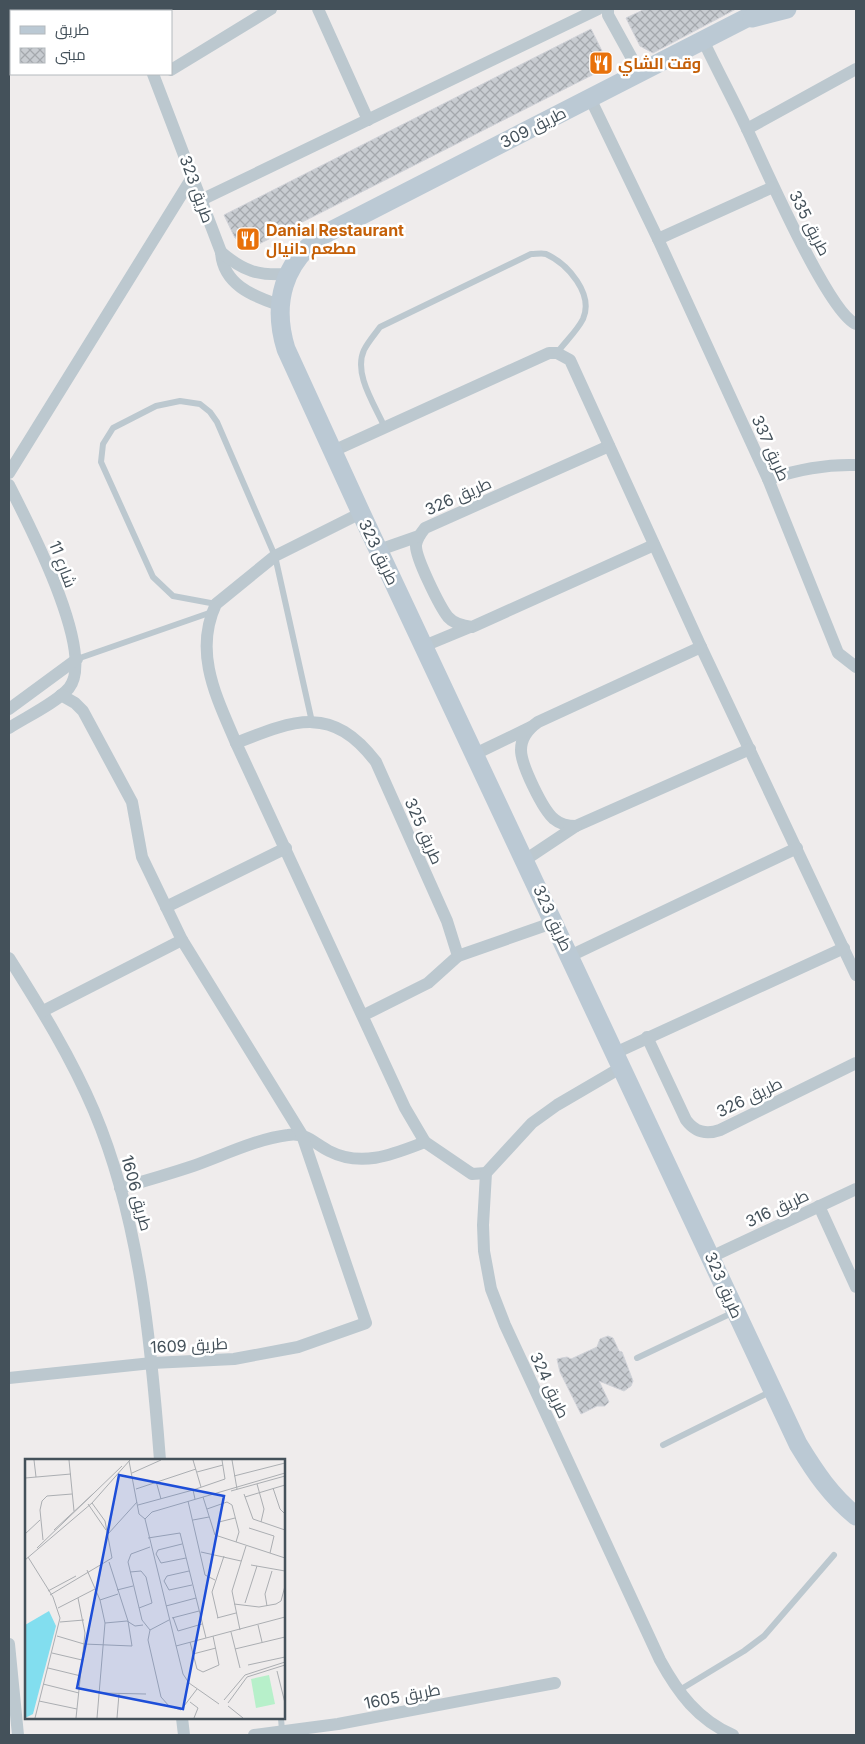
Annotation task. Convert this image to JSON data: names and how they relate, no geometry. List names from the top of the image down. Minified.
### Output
{"streets":{"street":["طريق 309","طريق 323","طريق 335","طريق 337","طريق 326","شارع 11","طريق 325","طريق 1606","طريق 316","طريق 1609","طريق 324","طريق 1605"]},"crossings":[["طريق 309","طريق 323"],["طريق 309","طريق 335"],["طريق 309","طريق 337"],["طريق 323","طريق 316"],["طريق 1606","طريق 1609"]],"places":{"restaurant":["وقت الشاي","Danial Restaurant مطعم دانيال"]},"legend":["طريق","مبنى"]}
